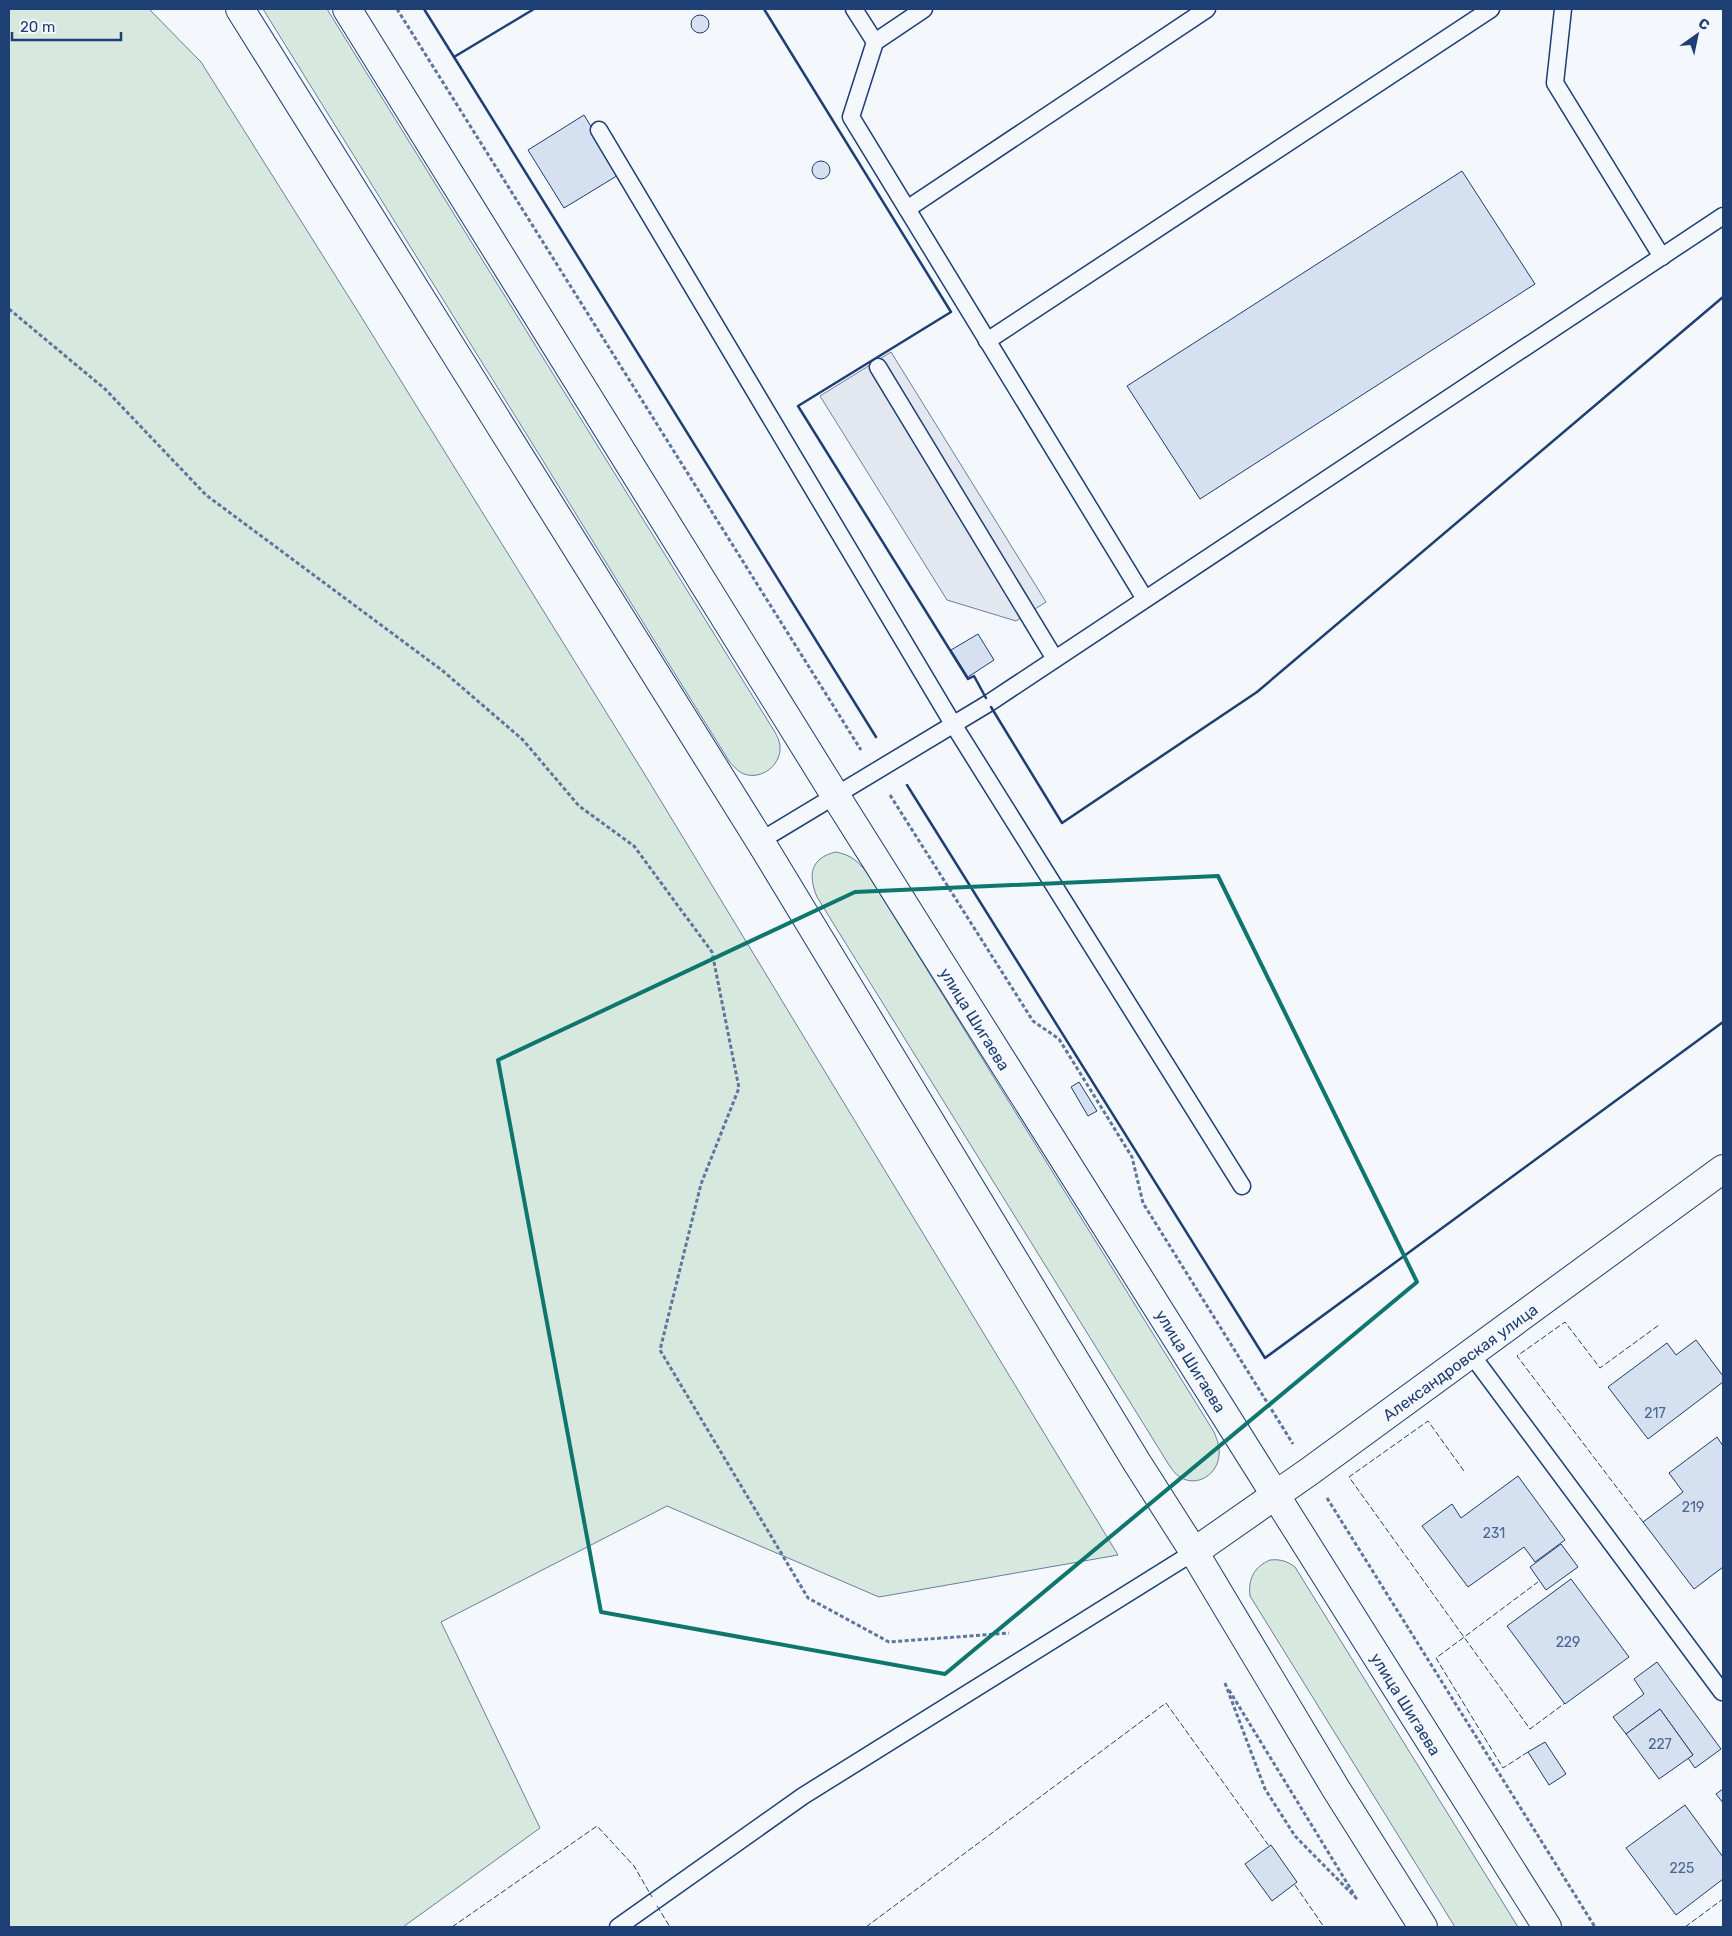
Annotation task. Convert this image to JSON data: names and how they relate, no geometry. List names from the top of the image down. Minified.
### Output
{"streets":{"street":["улица Шигаева","Александровская улица"]},"crossings":[["улица Шигаева","Александровская улица"]],"house_numbers":["217","219","231","229","227","225"],"scale_bar":"20 m","north":"top right"}
